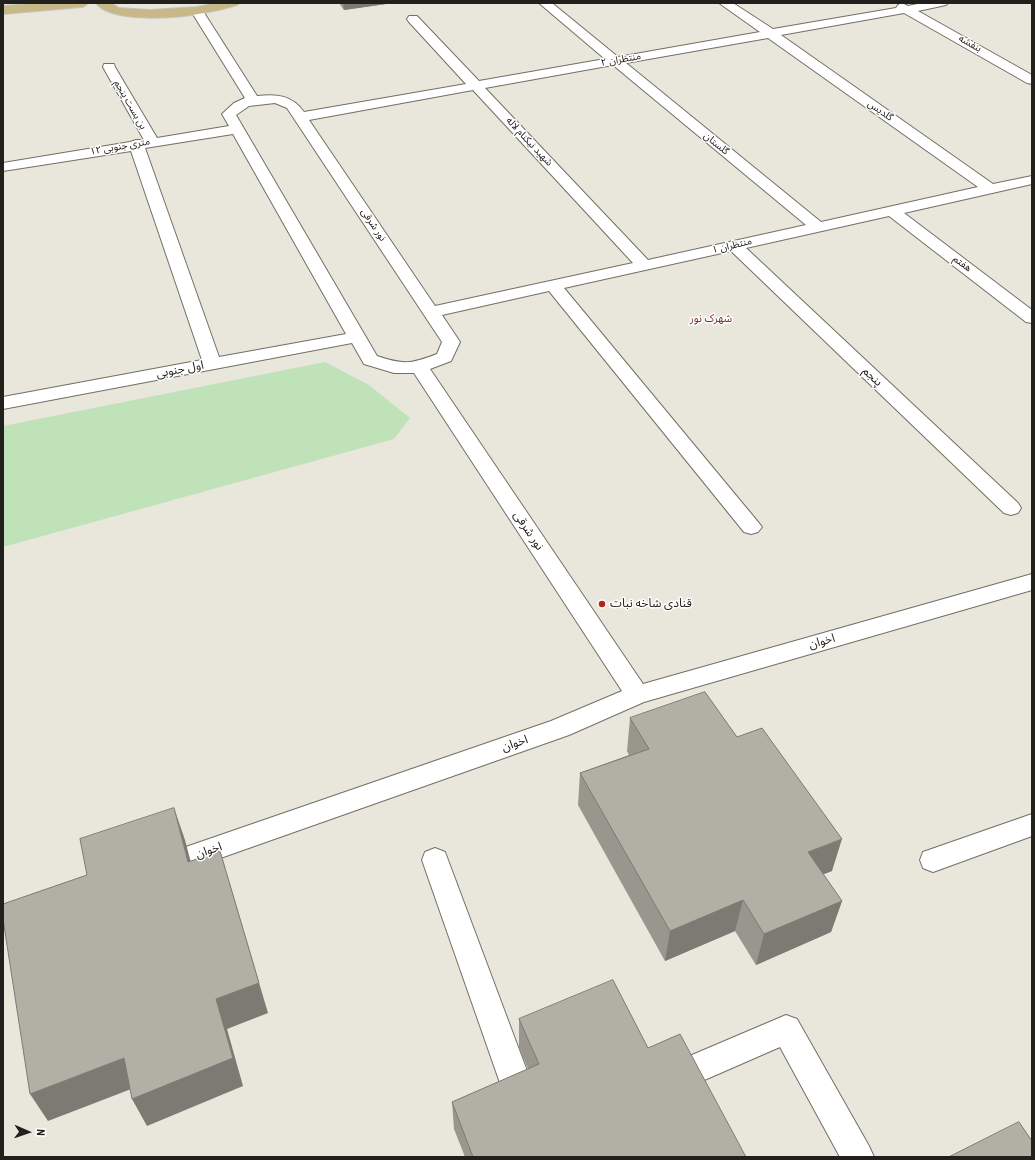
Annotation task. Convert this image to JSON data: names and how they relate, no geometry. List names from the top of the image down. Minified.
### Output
{"streets":{"street":["بنفشه","منتظران ۲","بن بست پنجم","گلدیس","شهید نیکنام لاله","گلستان","۱۲ متری جنوبی","نور شرقی","منتظران ۱","هفتم","اول جنوبی","پنجم","اخوان"]},"crossings":[["بنفشه","منتظران ۲"],["منتظران ۲","گلدیس"],["منتظران ۲","شهید نیکنام لاله"],["منتظران ۲","گلستان"],["منتظران ۲","نور شرقی"],["بن بست پنجم","۱۲ متری جنوبی"],["بن بست پنجم","اول جنوبی"],["گلدیس","منتظران ۱"],["شهید نیکنام لاله","منتظران ۱"],["گلستان","منتظران ۱"],["۱۲ متری جنوبی","نور شرقی"],["نور شرقی","منتظران ۱"],["نور شرقی","اول جنوبی"],["نور شرقی","اخوان"],["منتظران ۱","هفتم"],["منتظران ۱","پنجم"]],"districts":["شهرک نور"],"places":["قنادی شاخه نبات"],"north":"right"}
